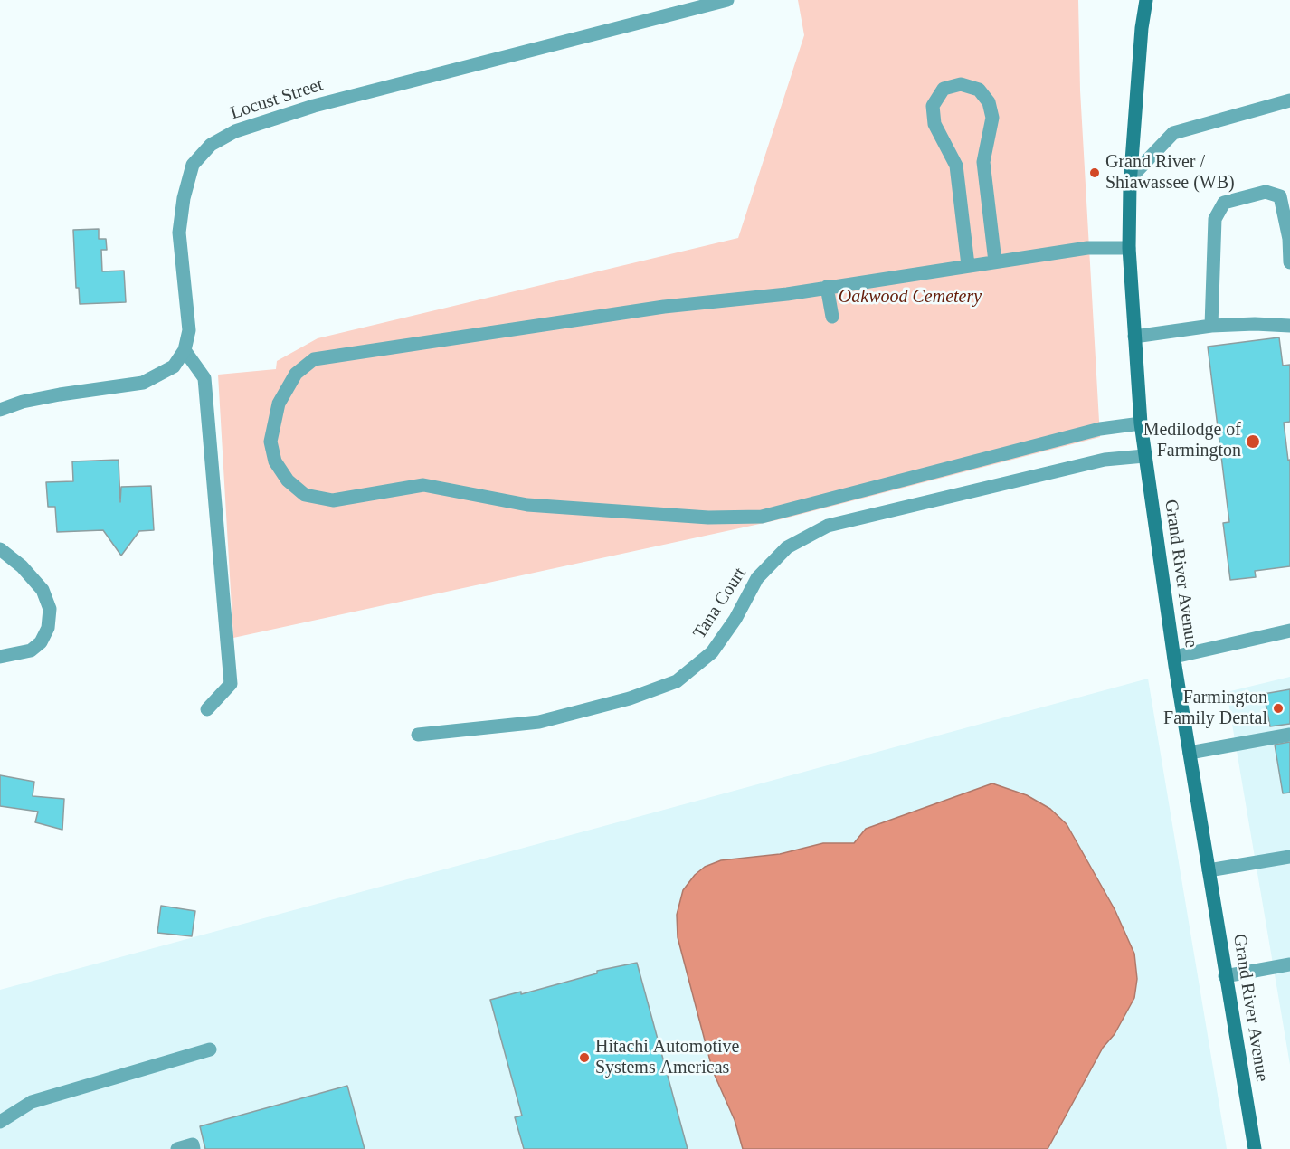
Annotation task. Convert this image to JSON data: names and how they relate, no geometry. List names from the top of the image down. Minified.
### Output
{"streets":{"main road":["Grand River Avenue"],"street":["Locust Street","Tana Court"]},"crossings":[["Grand River Avenue","Tana Court"]],"parks":["Oakwood Cemetery"],"places":["Grand River / Shiawassee (WB)","Medilodge of Farmington","Farmington Family Dental","Hitachi Automotive Systems Americas"]}
